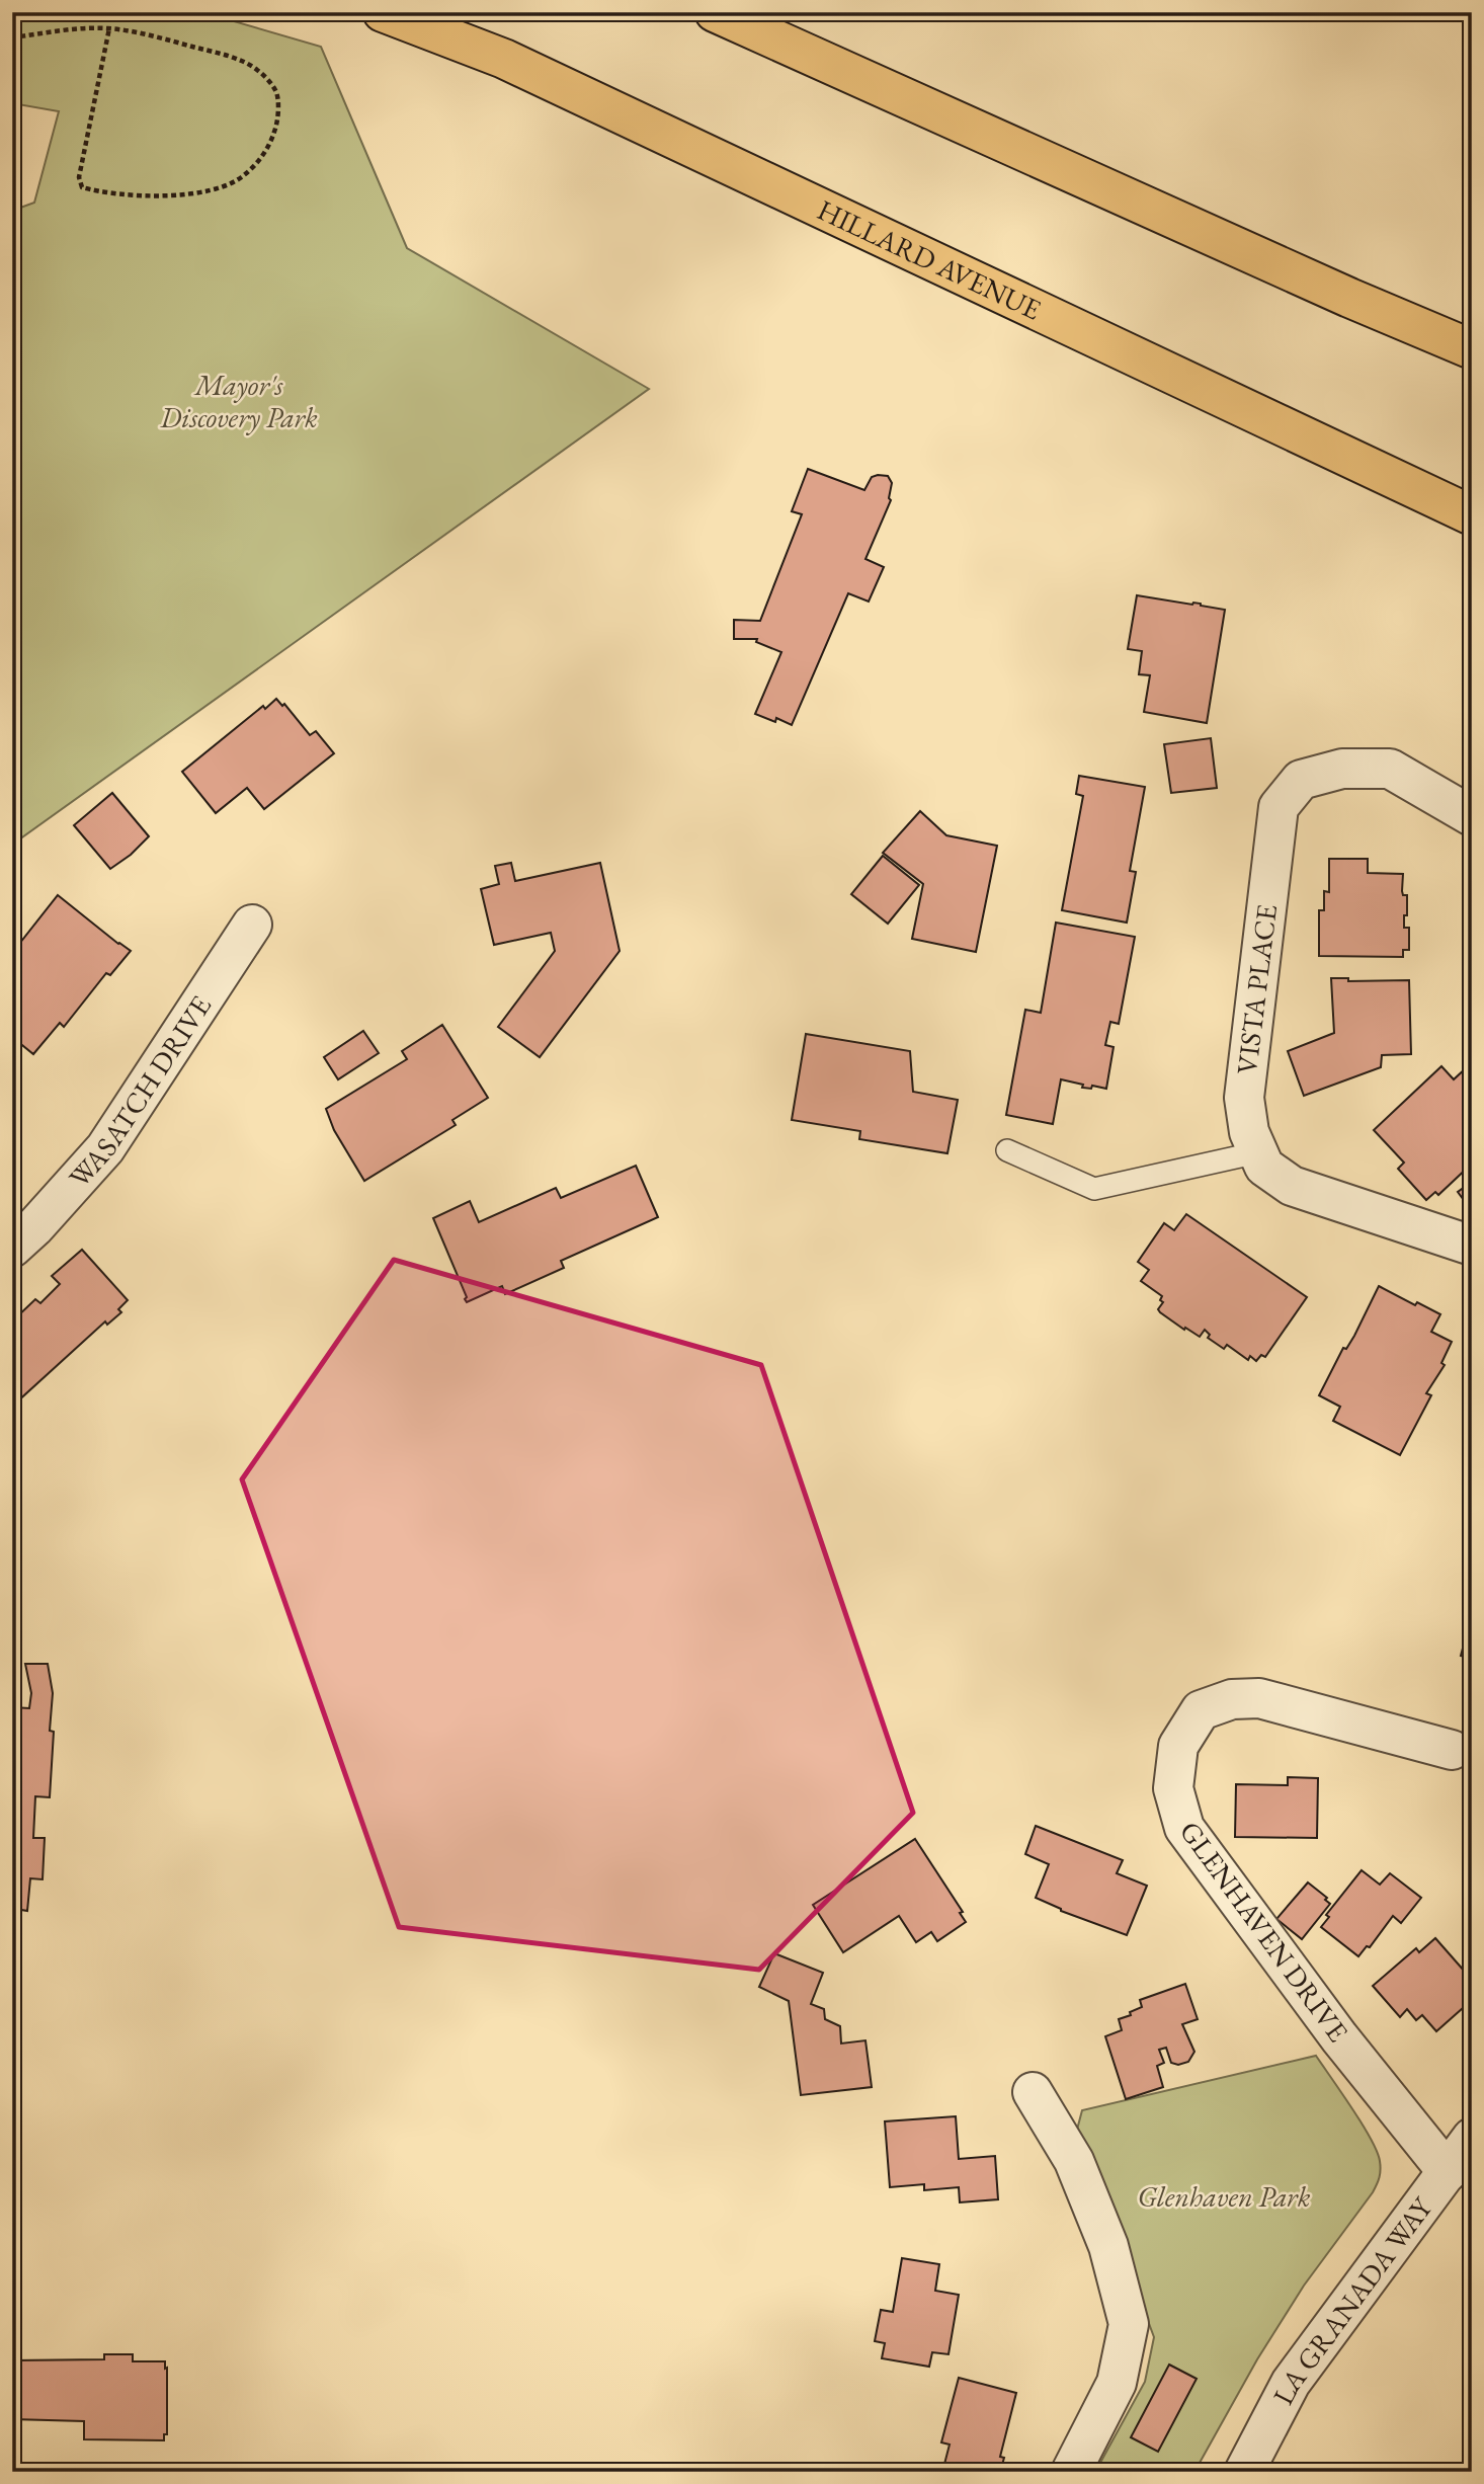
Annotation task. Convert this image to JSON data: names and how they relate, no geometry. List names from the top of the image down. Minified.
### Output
{"streets":{"highway":["HILLARD AVENUE"],"street":["VISTA PLACE","WASATCH DRIVE","GLENHAVEN DRIVE","LA GRANADA WAY"]},"crossings":[["GLENHAVEN DRIVE","LA GRANADA WAY"]],"parks":["Mayor's Discovery Park","Glenhaven Park"]}
